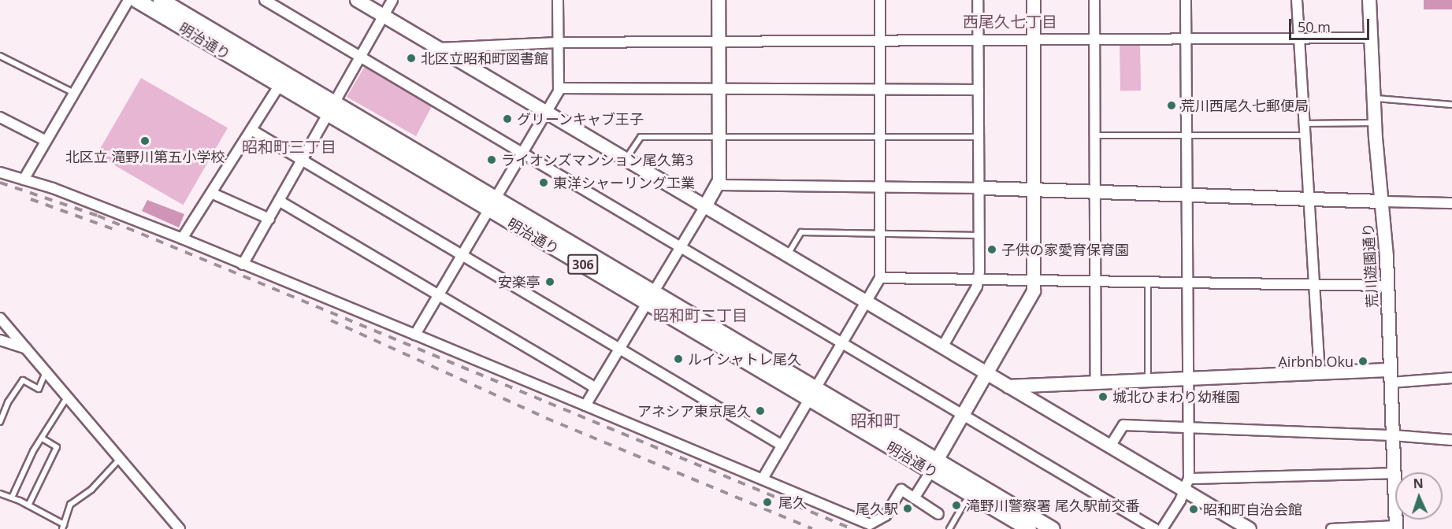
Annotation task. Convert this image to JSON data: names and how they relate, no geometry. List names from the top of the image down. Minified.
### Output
{"streets":{"main road":["明治通り","306"],"street":["荒川遊園通り"]},"districts":["西尾久七丁目","昭和町三丁目","昭和町二丁目","昭和町"],"places":["北区立昭和町図書館","荒川西尾久七郵便局","グリーンキャブ王子","北区立 滝野川第五小学校","ライオンズマンション尾久第3","東洋シャーリング工業","子供の家愛育保育園","安楽亭","ルイシャトレ尾久","Airbnb Oku","城北ひまわり幼稚園","アネシア東京尾久","尾久","滝野川警察署 尾久駅前交番","尾久駅","昭和町自治会館"],"scale_bar":"50 m","north":"top"}
